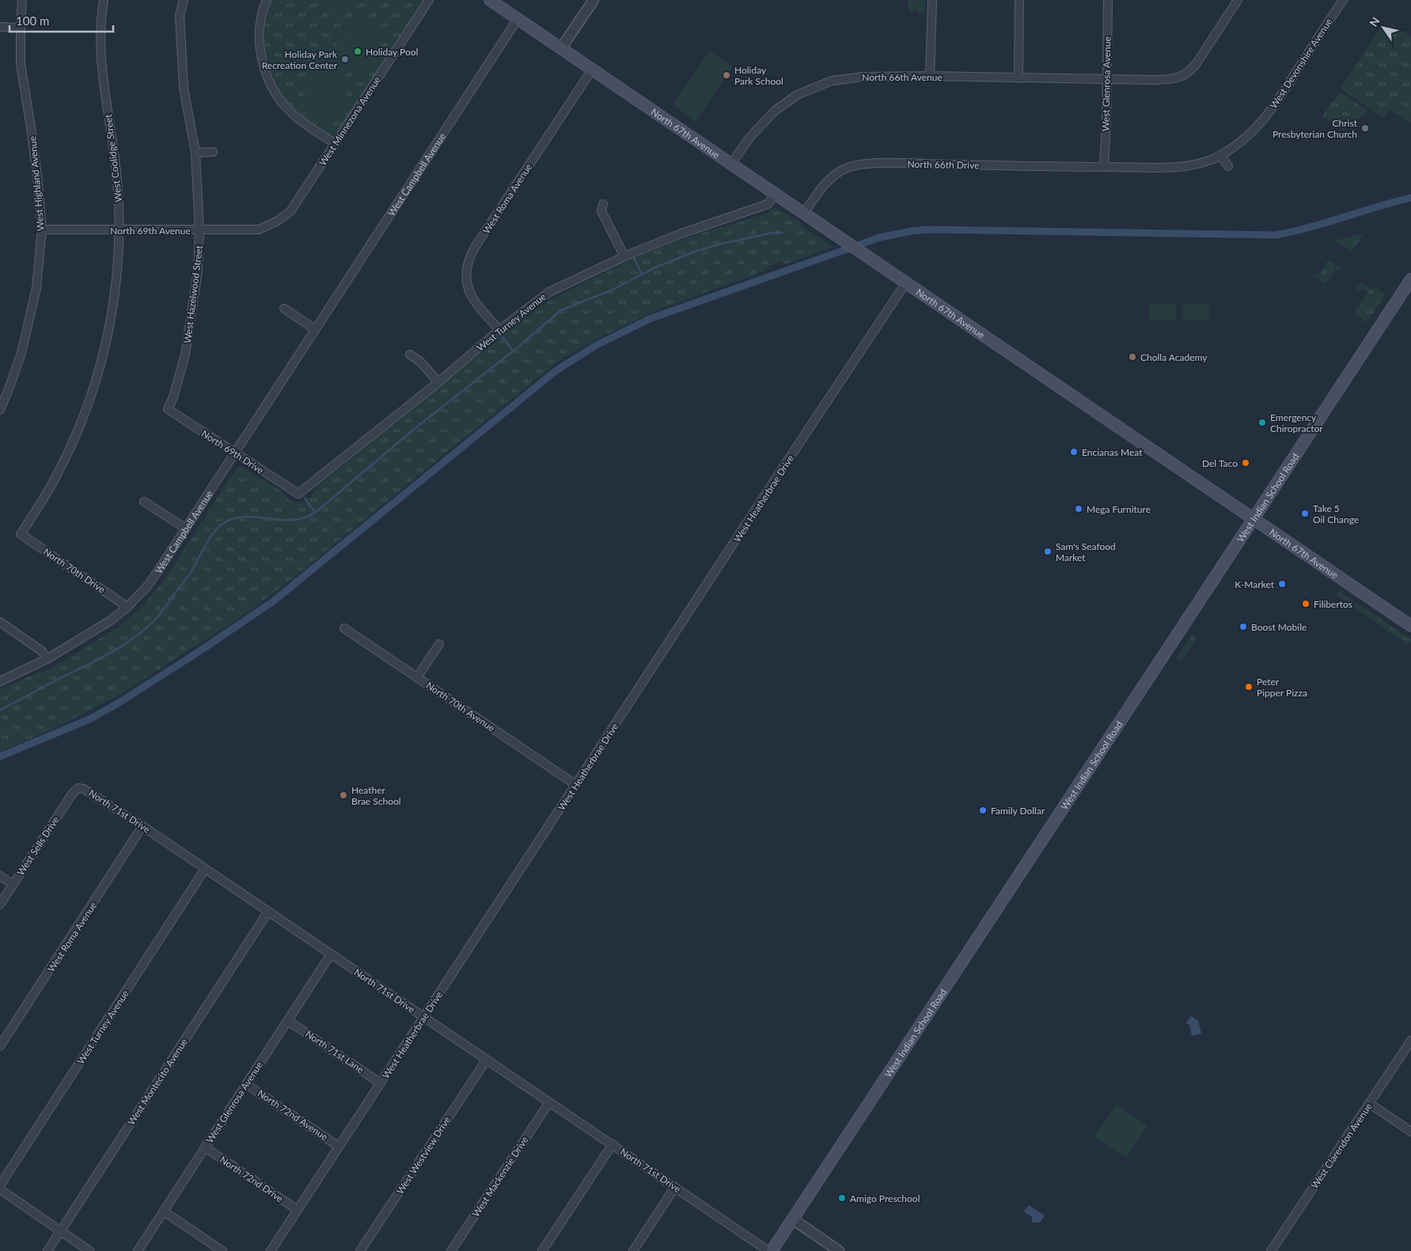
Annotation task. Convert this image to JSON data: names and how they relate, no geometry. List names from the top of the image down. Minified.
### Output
{"streets":{"main road":["North 67th Avenue","West Indian School Road"],"street":["West Devonshire Avenue","North 66th Avenue","West Glenrosa Avenue","West Minnezona Avenue","West Coolidge Street","North 66th Drive","West Campbell Avenue","West Highland Avenue","West Roma Avenue","North 69th Avenue","West Hazelwood Street","West Turney Avenue","North 69th Drive","West Heatherbrae Drive","North 70th Drive","North 70th Avenue","North 71st Drive","West Sells Drive","North 71st Lane","West Montecito Avenue","North 72nd Avenue","West Clarendon Avenue","West Westview Drive","West Mackenzie Drive","North 72nd Drive"]},"crossings":[["West Devonshire Avenue","West Glenrosa Avenue"],["West Devonshire Avenue","North 66th Drive"],["North 66th Avenue","West Glenrosa Avenue"],["North 66th Avenue","North 67th Avenue"],["West Glenrosa Avenue","North 66th Drive"],["West Glenrosa Avenue","North 71st Drive"],["West Glenrosa Avenue","North 71st Lane"],["West Glenrosa Avenue","North 72nd Avenue"],["West Glenrosa Avenue","North 72nd Drive"],["West Minnezona Avenue","North 69th Avenue"],["North 67th Avenue","North 66th Drive"],["North 67th Avenue","West Campbell Avenue"],["North 67th Avenue","West Roma Avenue"],["North 67th Avenue","West Turney Avenue"],["North 67th Avenue","West Indian School Road"],["North 67th Avenue","West Heatherbrae Drive"],["West Coolidge Street","North 69th Avenue"],["West Coolidge Street","North 70th Drive"],["West Campbell Avenue","North 69th Drive"],["West Campbell Avenue","North 70th Drive"],["West Highland Avenue","North 69th Avenue"],["West Roma Avenue","West Turney Avenue"],["West Roma Avenue","North 71st Drive"],["North 69th Avenue","West Hazelwood Street"],["West Hazelwood Street","North 69th Drive"],["West Turney Avenue","North 69th Drive"],["West Turney Avenue","North 71st Drive"],["West Heatherbrae Drive","North 70th Avenue"],["West Heatherbrae Drive","North 71st Drive"],["West Heatherbrae Drive","North 71st Lane"],["West Heatherbrae Drive","North 72nd Avenue"],["West Heatherbrae Drive","North 72nd Drive"],["North 71st Drive","West Sells Drive"],["North 71st Drive","West Montecito Avenue"],["North 71st Drive","West Westview Drive"],["North 71st Drive","West Mackenzie Drive"]],"places":["Holiday Pool","Holiday Park Recreation Center","Holiday Park School","Christ Presbyterian Church","Cholla Academy","Emergency Chiropractor","Encianas Meat","Del Taco","Mega Furniture","Take 5 Oil Change","Sam's Seafood Market","K-Market","Filibertos","Boost Mobile","Peter Pipper Pizza","Heather Brae School","Family Dollar","Amigo Preschool"],"scale_bar":"100 m","north":"top left"}
